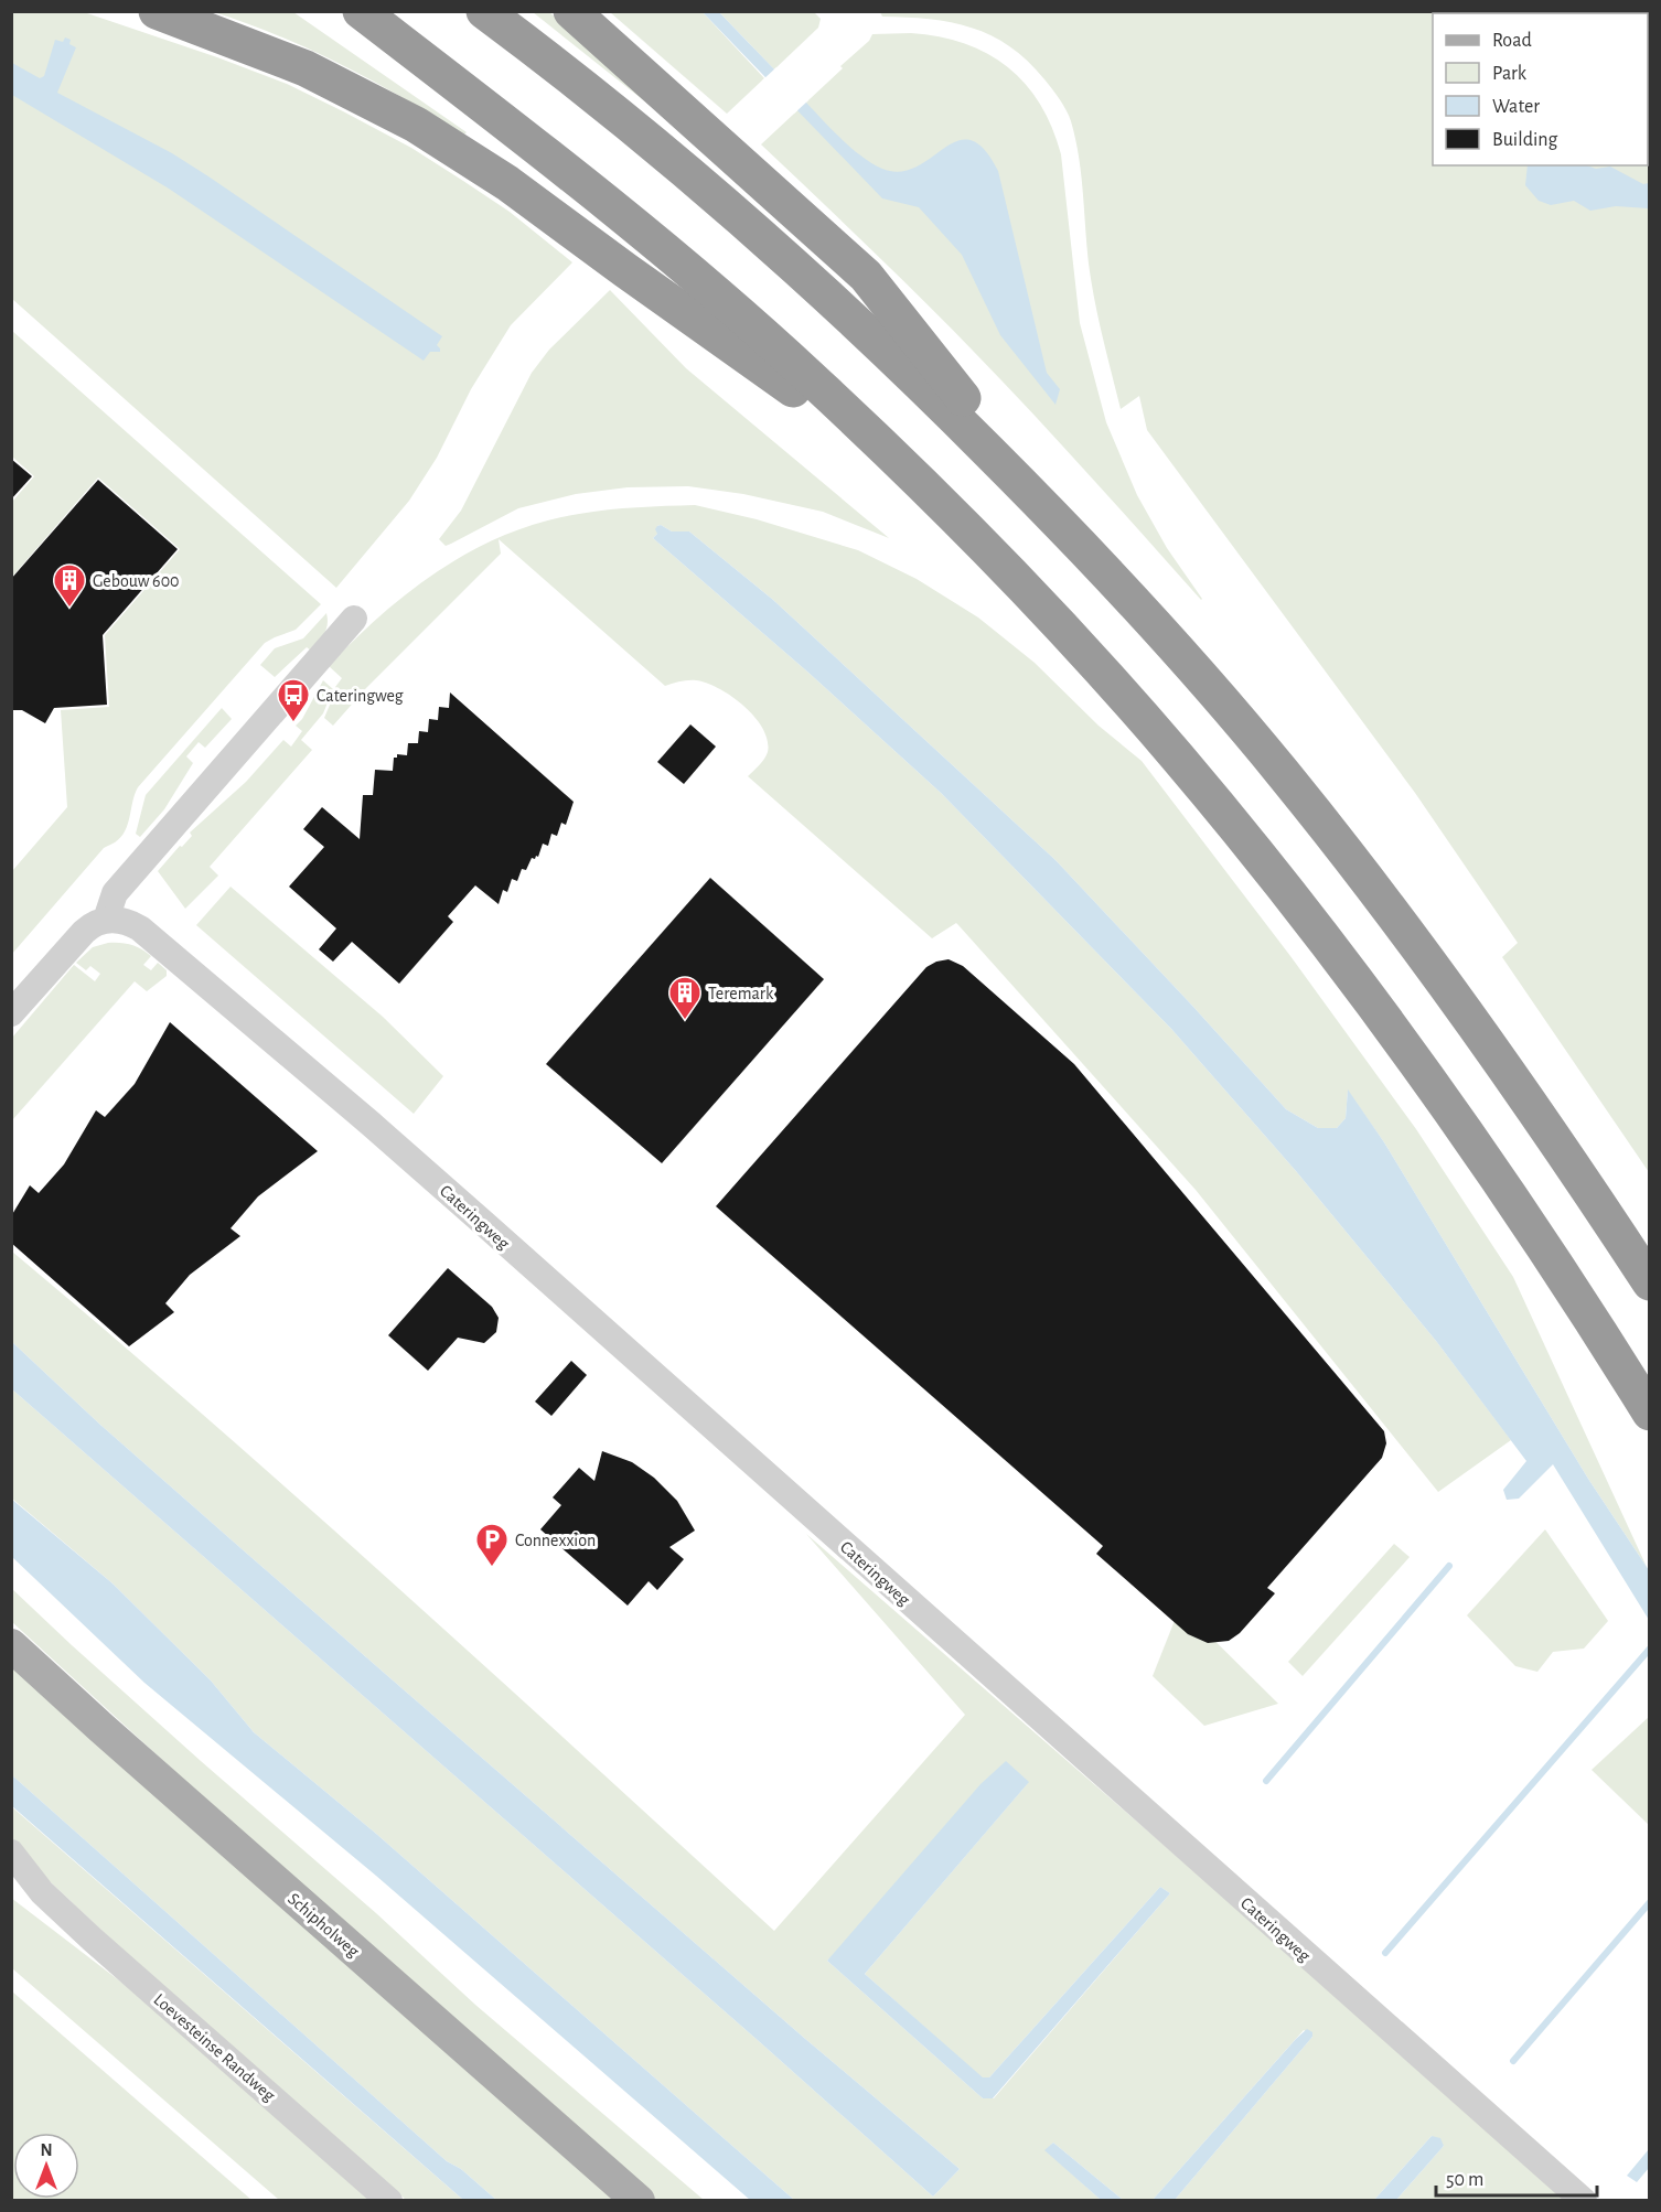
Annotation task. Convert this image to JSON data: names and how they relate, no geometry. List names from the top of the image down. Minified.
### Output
{"streets":{"main road":["Schipholweg"],"street":["Cateringweg","Loevesteinse Randweg"]},"places":{"building":["Gebouw 600","Teremark"],"bus stop":["Cateringweg"],"parking":["Connexxion"]},"legend":["Road","Park","Water","Building"],"scale_bar":"50 m","north":"top"}
